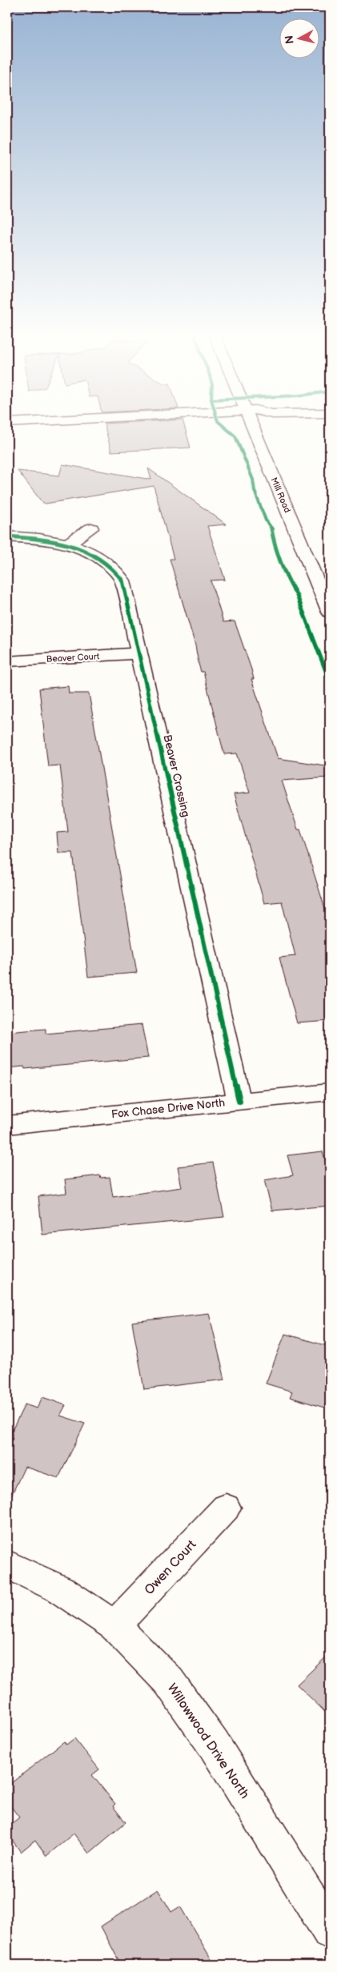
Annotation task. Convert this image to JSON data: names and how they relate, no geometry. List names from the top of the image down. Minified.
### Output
{"streets":{"street":["Mill Road","Beaver Court","Beaver Crossing","Fox Chase Drive North","Owen Court","Willowwood Drive North"]},"crossings":[["Beaver Court","Beaver Crossing"],["Beaver Crossing","Fox Chase Drive North"],["Owen Court","Willowwood Drive North"]],"north":"left"}
